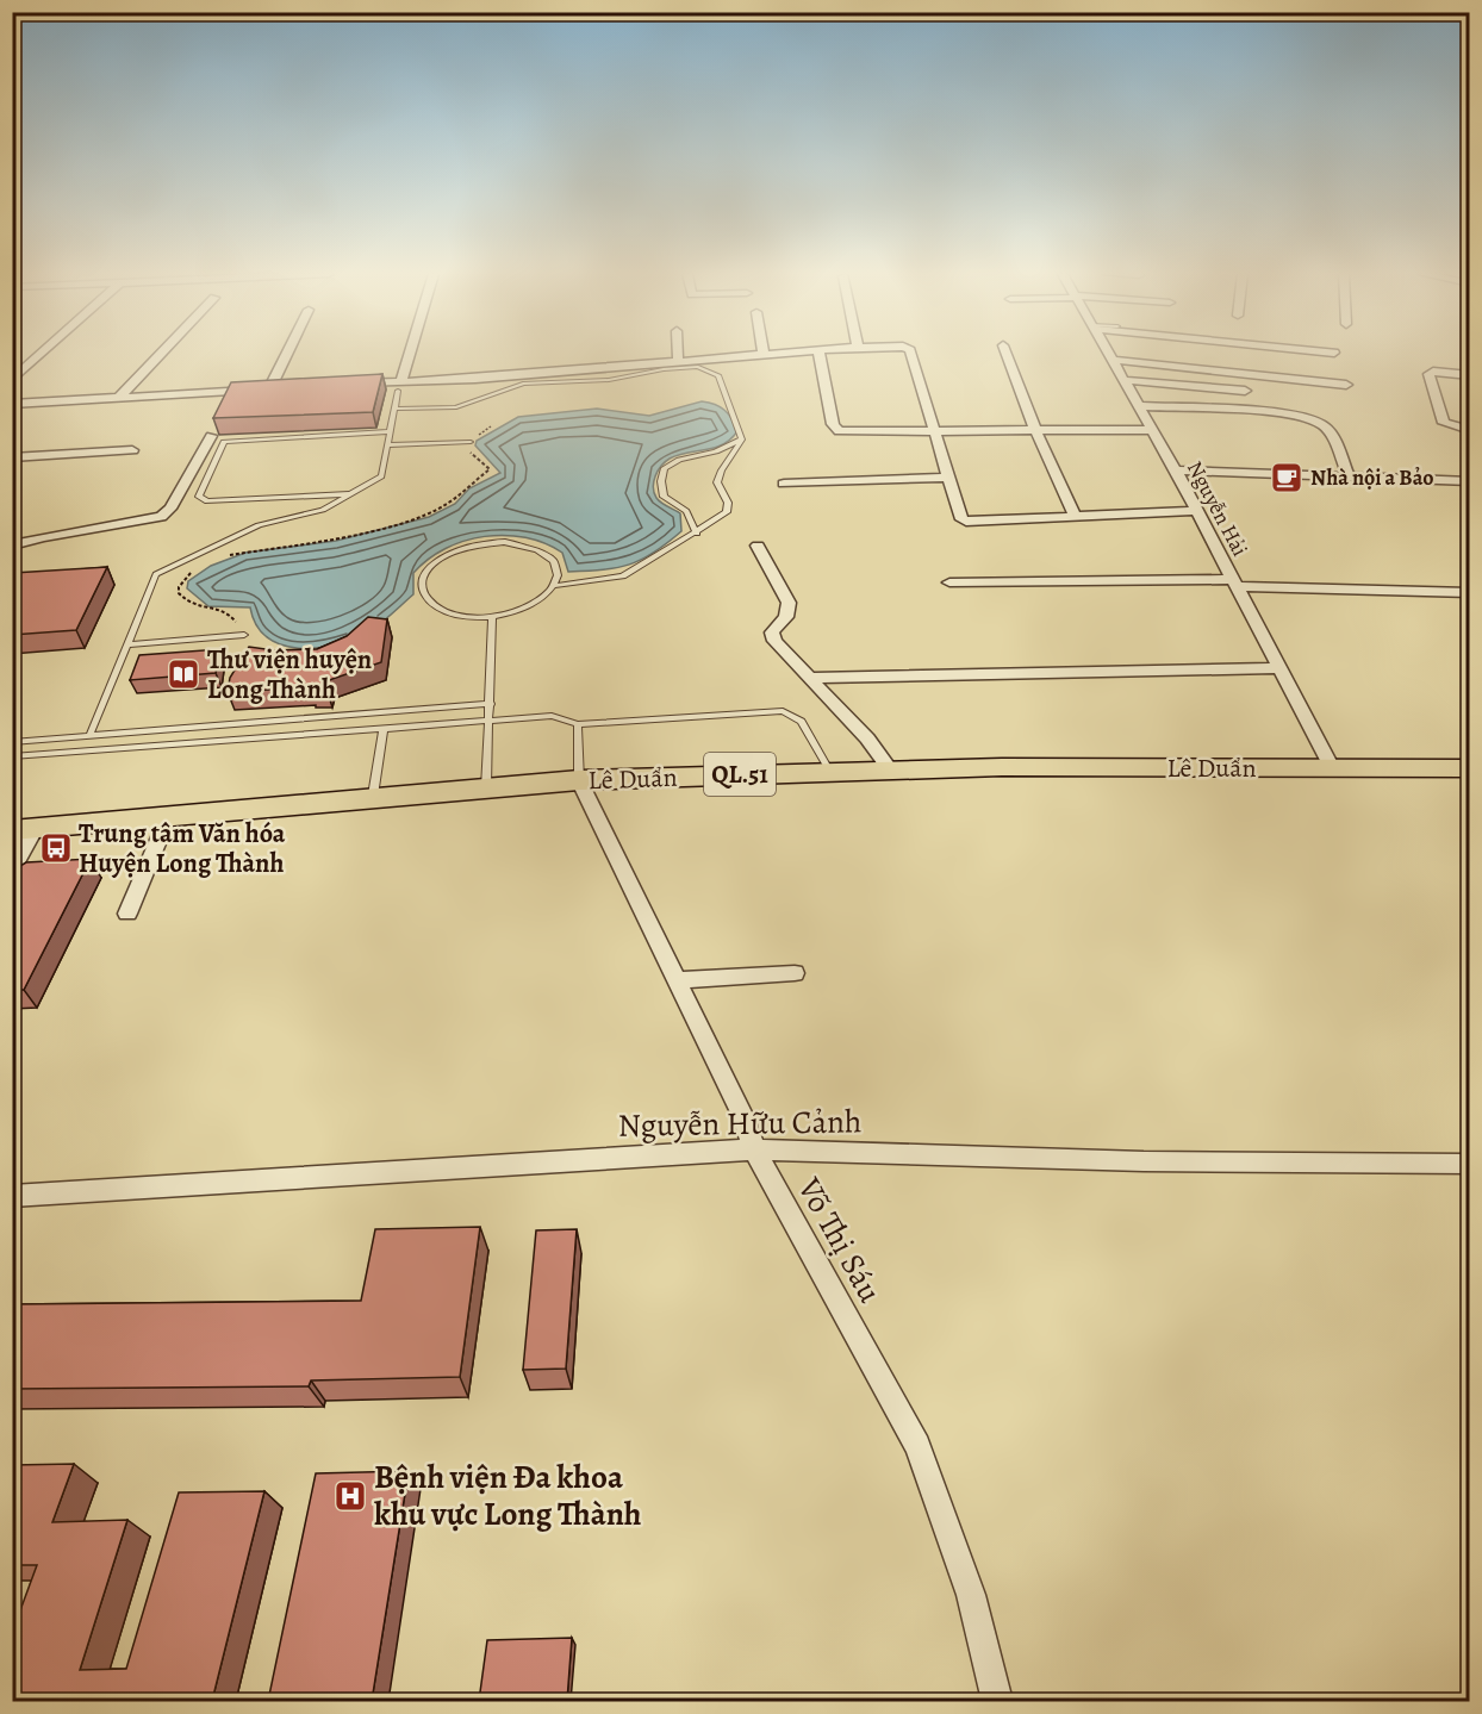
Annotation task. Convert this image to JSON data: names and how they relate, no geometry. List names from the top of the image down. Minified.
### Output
{"streets":{"main road":["Lê Duẩn","QL.51"],"street":["Nguyễn Hải","Nguyễn Hữu Cảnh","Võ Thị Sáu"]},"crossings":[["Nguyễn Hải","Lê Duẩn"],["Lê Duẩn","Võ Thị Sáu"],["Nguyễn Hữu Cảnh","Võ Thị Sáu"]],"places":{"cafe":["Nhà nội a Bảo"],"library":["Thư viện huyện Long Thành"],"bus stop":["Trung tâm Văn hóa Huyện Long Thành"],"hospital":["Bệnh viện Đa khoa khu vực Long Thành"]}}
